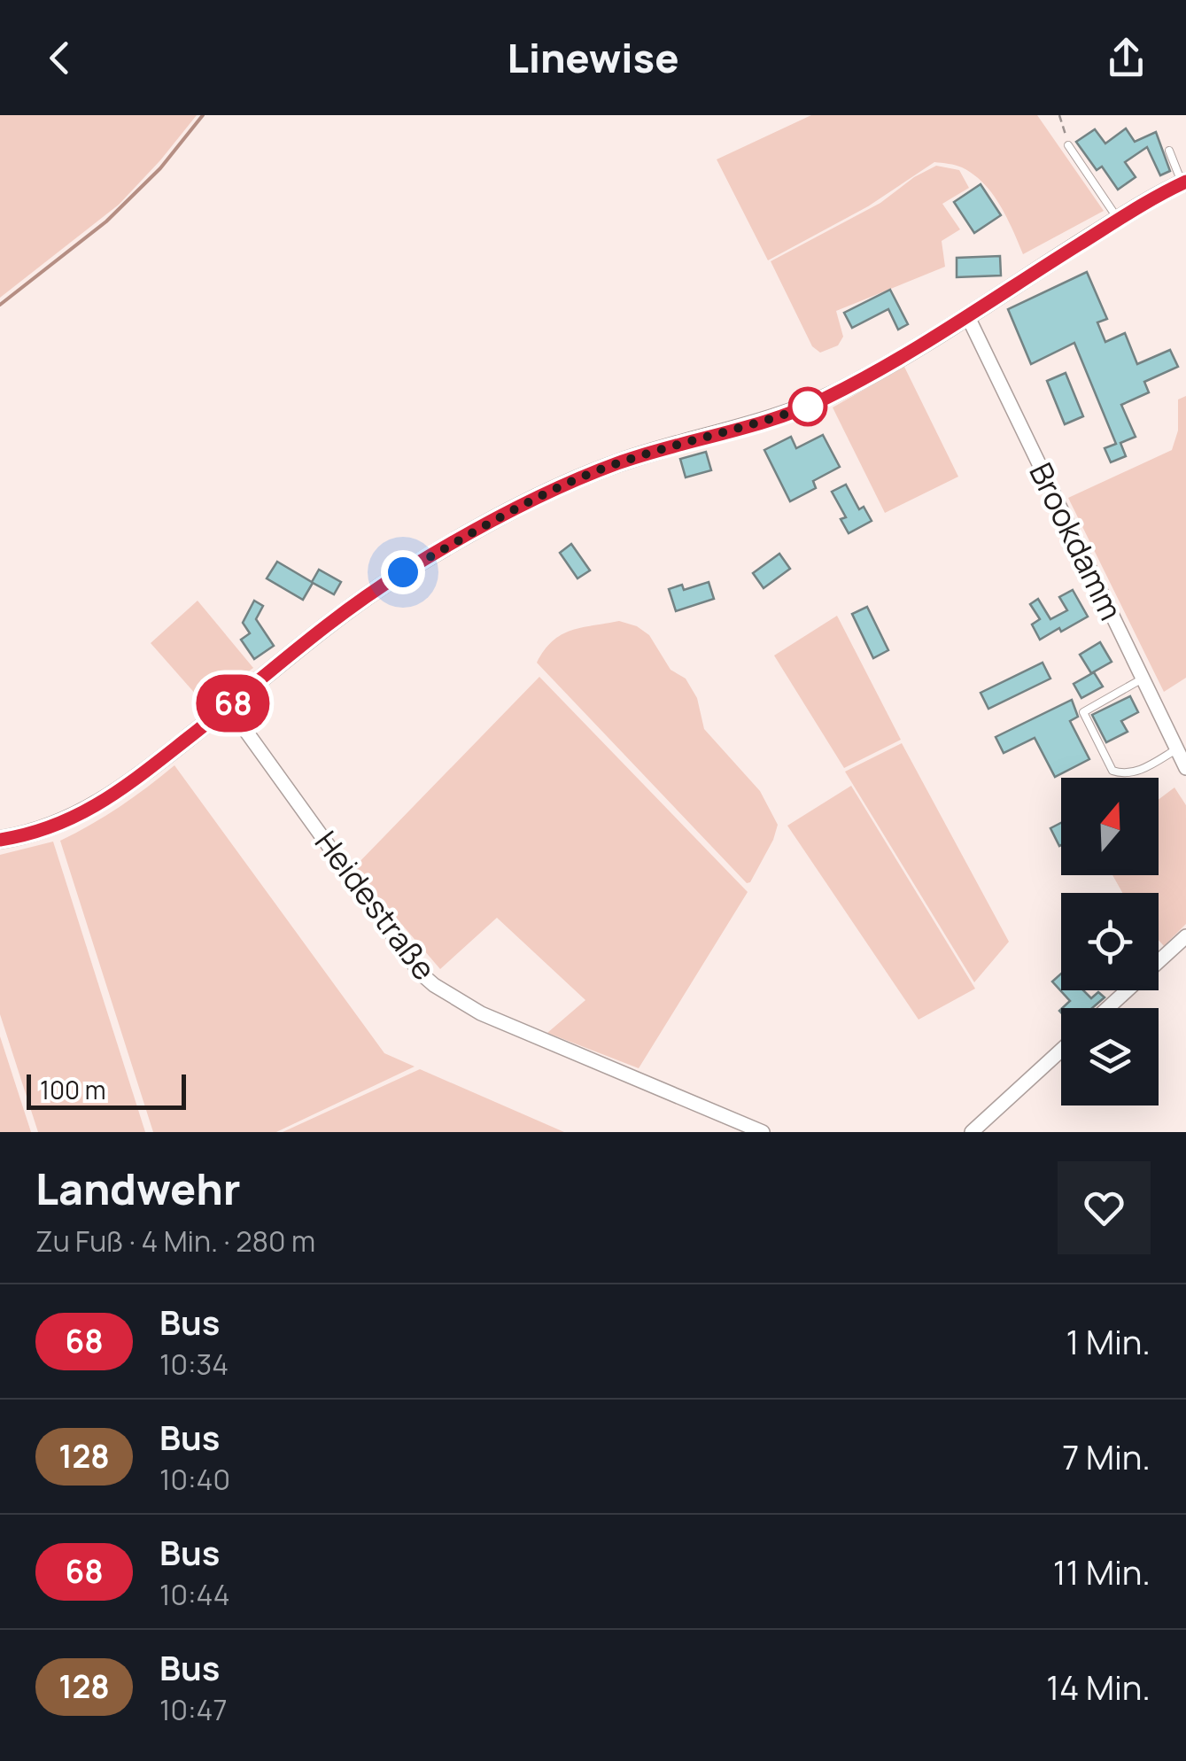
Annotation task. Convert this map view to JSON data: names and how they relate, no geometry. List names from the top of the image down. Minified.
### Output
{"streets":{"street":["Brookdamm","Heidestraße"]},"lines":["bus line 68"],"scale_bar":"100 m","north":"top","page":{"header":"Linewise","on_map":"68","scale":"100 m","heading":["Landwehr","Zu Fuß · 4 Min. · 280 m"],"list":[{"mark":"68","name":"Bus","note":"10:34","value":"1 Min."},{"mark":"128","name":"Bus","note":"10:40","value":"7 Min."},{"mark":"68","name":"Bus","note":"10:44","value":"11 Min."},{"mark":"128","name":"Bus","note":"10:47","value":"14 Min."}]}}
